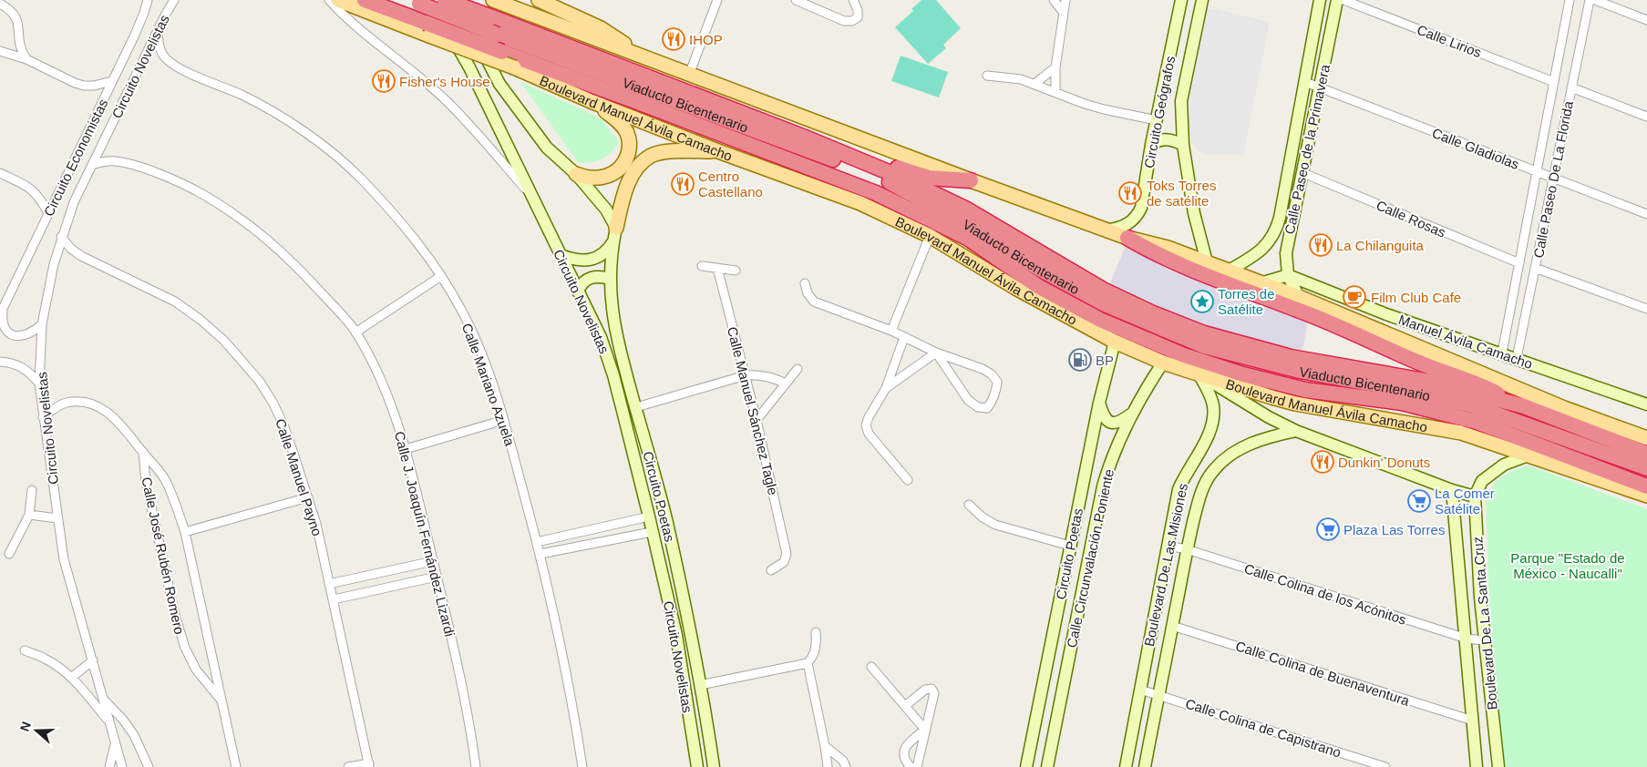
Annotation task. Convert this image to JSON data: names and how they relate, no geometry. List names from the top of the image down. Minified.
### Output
{"streets":{"highway":["Viaducto Bicentenario","Boulevard Manuel Ávila Camacho"],"main road":["Circuito Novelistas","Circuito Geógrafos","Calle Paseo de la Primavera","Manuel Ávila Camacho","Circuito Poetas","Calle Circunvalación Poniente","Boulevard De Las Misiones","Boulevard De La Santa Cruz"],"street":["Calle Lirios","Calle Gladiolas","Circuito Economistas","Calle Paseo De La Florida","Calle Rosas","Calle Mariano Azuela","Calle Manuel Sánchez Tagle","Calle Manuel Payno","Calle J. Joaquín Fernández Lizardi","Calle José Rubén Romero","Calle Colina de los Acónitos","Calle Colina de Buenaventura","Calle Colina de Capistrano"]},"crossings":[["Calle Lirios","Calle Paseo De La Florida"],["Circuito Novelistas","Calle Mariano Azuela"],["Circuito Novelistas","Calle Manuel Payno"],["Circuito Novelistas","Calle J. Joaquín Fernández Lizardi"],["Circuito Novelistas","Calle José Rubén Romero"],["Boulevard Manuel Ávila Camacho","Circuito Poetas"],["Boulevard Manuel Ávila Camacho","Calle Circunvalación Poniente"],["Boulevard Manuel Ávila Camacho","Boulevard De Las Misiones"],["Calle Gladiolas","Calle Paseo de la Primavera"],["Calle Gladiolas","Calle Paseo De La Florida"],["Calle Paseo de la Primavera","Calle Rosas"],["Calle Paseo de la Primavera","Manuel Ávila Camacho"],["Calle Paseo De La Florida","Calle Rosas"],["Calle Paseo De La Florida","Manuel Ávila Camacho"],["Boulevard De Las Misiones","Calle Colina de los Acónitos"],["Boulevard De Las Misiones","Calle Colina de Buenaventura"],["Boulevard De Las Misiones","Calle Colina de Capistrano"],["Calle Colina de los Acónitos","Boulevard De La Santa Cruz"],["Boulevard De La Santa Cruz","Calle Colina de Buenaventura"]],"parks":["Parque \"Estado de México - Naucalli\""],"places":{"restaurant":["IHOP","Fisher's House","Centro Castellano","Toks Torres de satélite","La Chilanguita","Dunkin' Donuts"],"cafe":["Film Club Cafe"],"place":["Torres de Satélite"],"fuel station":["BP"],"supermarket":["La Comer Satélite","Plaza Las Torres"]},"north":"left"}
